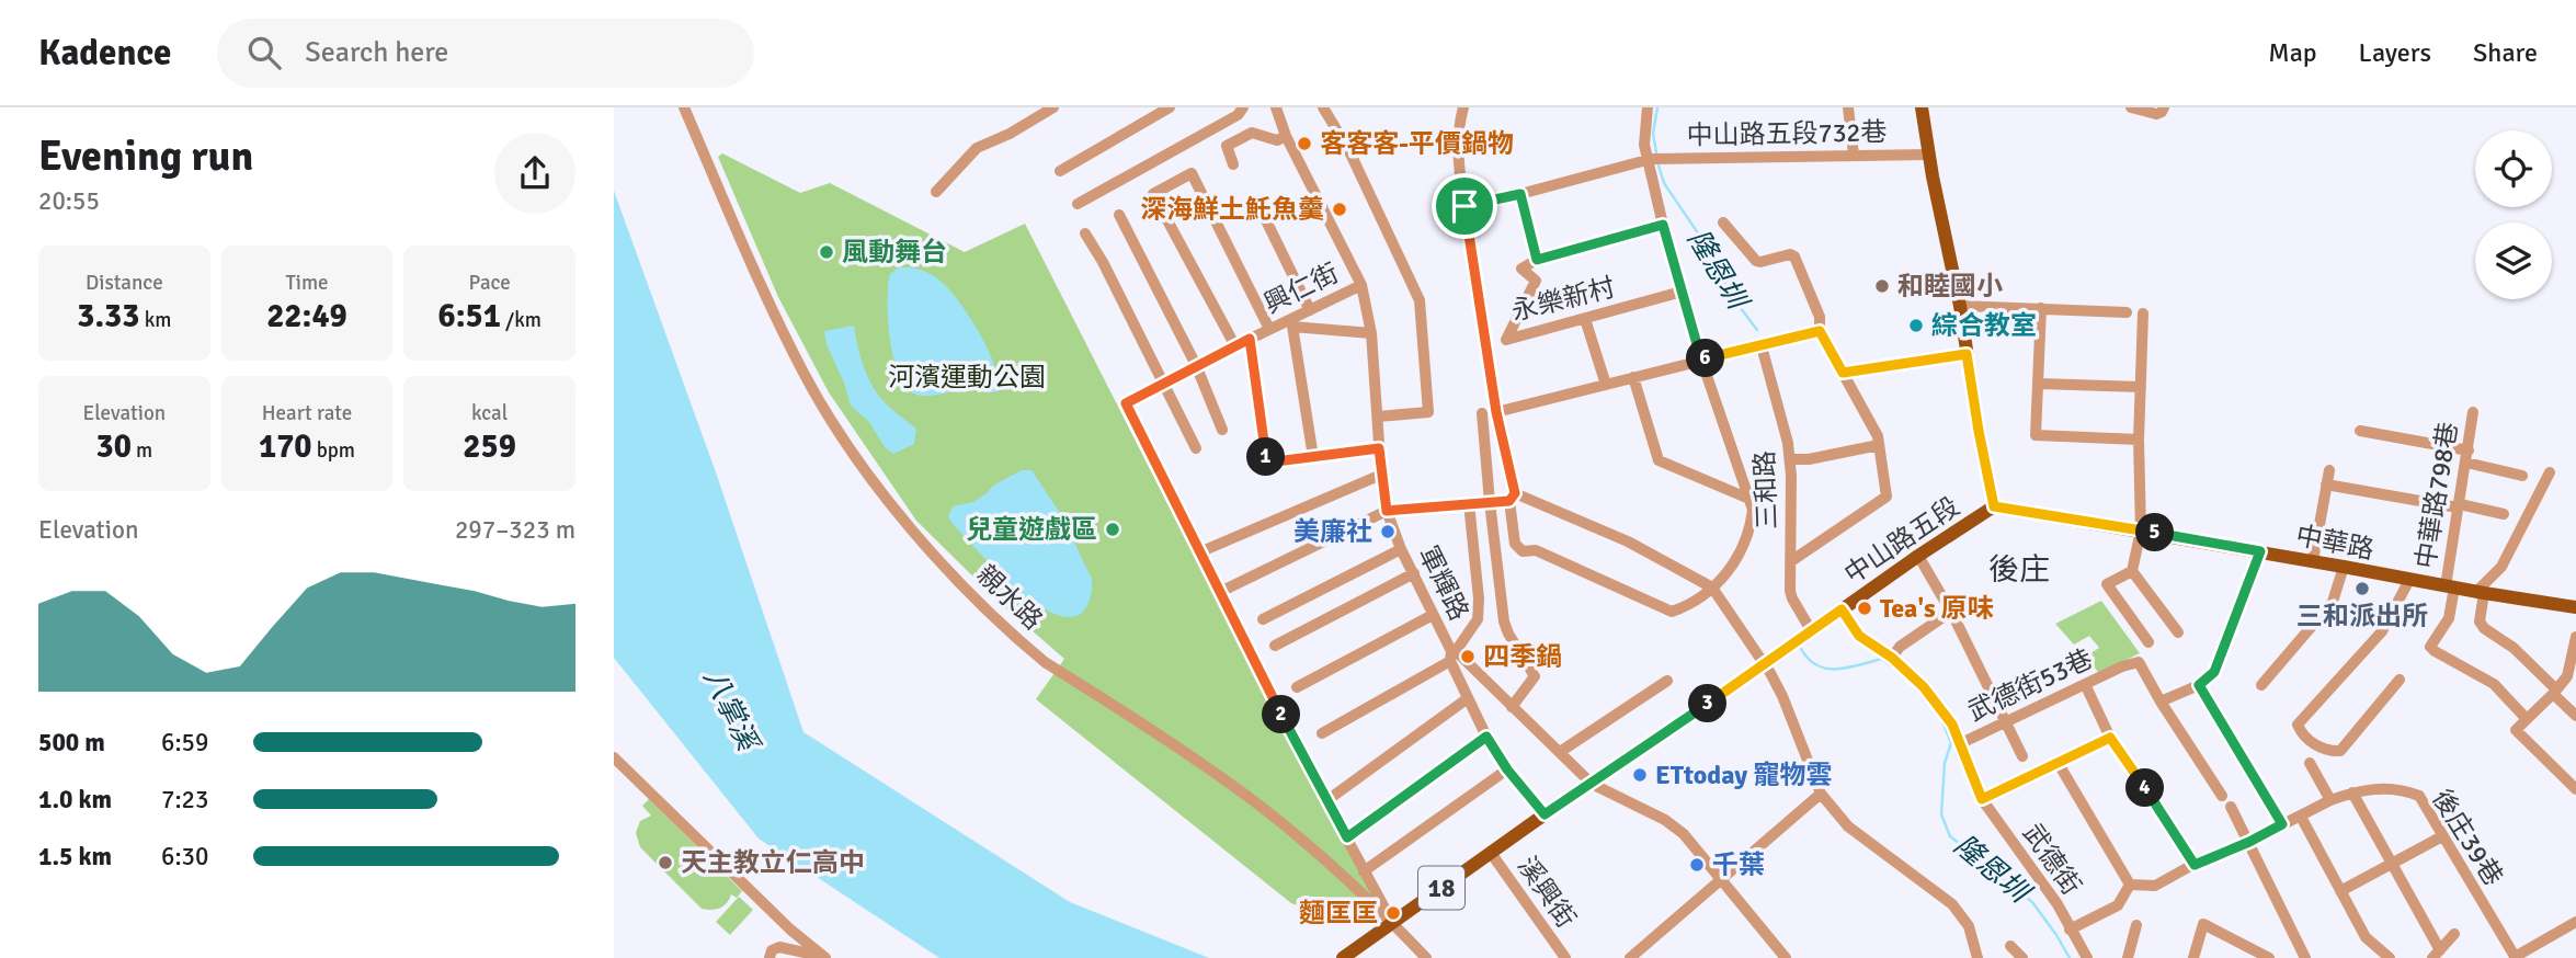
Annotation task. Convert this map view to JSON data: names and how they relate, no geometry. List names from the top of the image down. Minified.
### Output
{"streets":{"main road":["中山路五段","中華路","18"],"street":["中山路五段732巷","興仁街","永樂新村","三和路","中華路798巷","軍輝路","親水路","武德街53巷","後庄39巷","武德街","溪興街"]},"crossings":[["中山路五段732巷","永樂新村"],["中山路五段732巷","中山路五段"],["興仁街","軍輝路"],["興仁街","親水路"],["興仁街","18"],["三和路","中山路五段"],["中華路798巷","中華路"],["中山路五段","中華路"],["中山路五段","軍輝路"],["中山路五段","武德街"],["中山路五段","18"],["軍輝路","18"],["親水路","18"],["武德街53巷","武德街"],["18","溪興街"]],"districts":["後庄"],"water":["隆恩圳","八掌溪"],"parks":["河濱運動公園"],"places":["客客客-平價鍋物","深海鮮土魠魚羹","風動舞台","和睦國小","綜合教室","兒童遊戲區","美廉社","三和派出所","Tea's 原味","四季鍋","ETtoday 寵物雲","天主教立仁高中","千葉","麵匡匡"],"page":{"header":"Kadence","search":"Search here","nav":["Map","Layers","Share"],"heading":["Evening run","20:55"],"stats":[["Distance","3.33 km"],["Time","22:49"],["Pace","6:51 /km"],["Elevation","30 m"],["Heart rate","170 bpm"],["kcal","259"]],"pins":["6","1","5","3","2","4"],"chart":["Elevation","297–323 m"],"list":[{"name":"500 m","note":"6:59"},{"name":"1.0 km","note":"7:23"},{"name":"1.5 km","note":"6:30"}]}}
